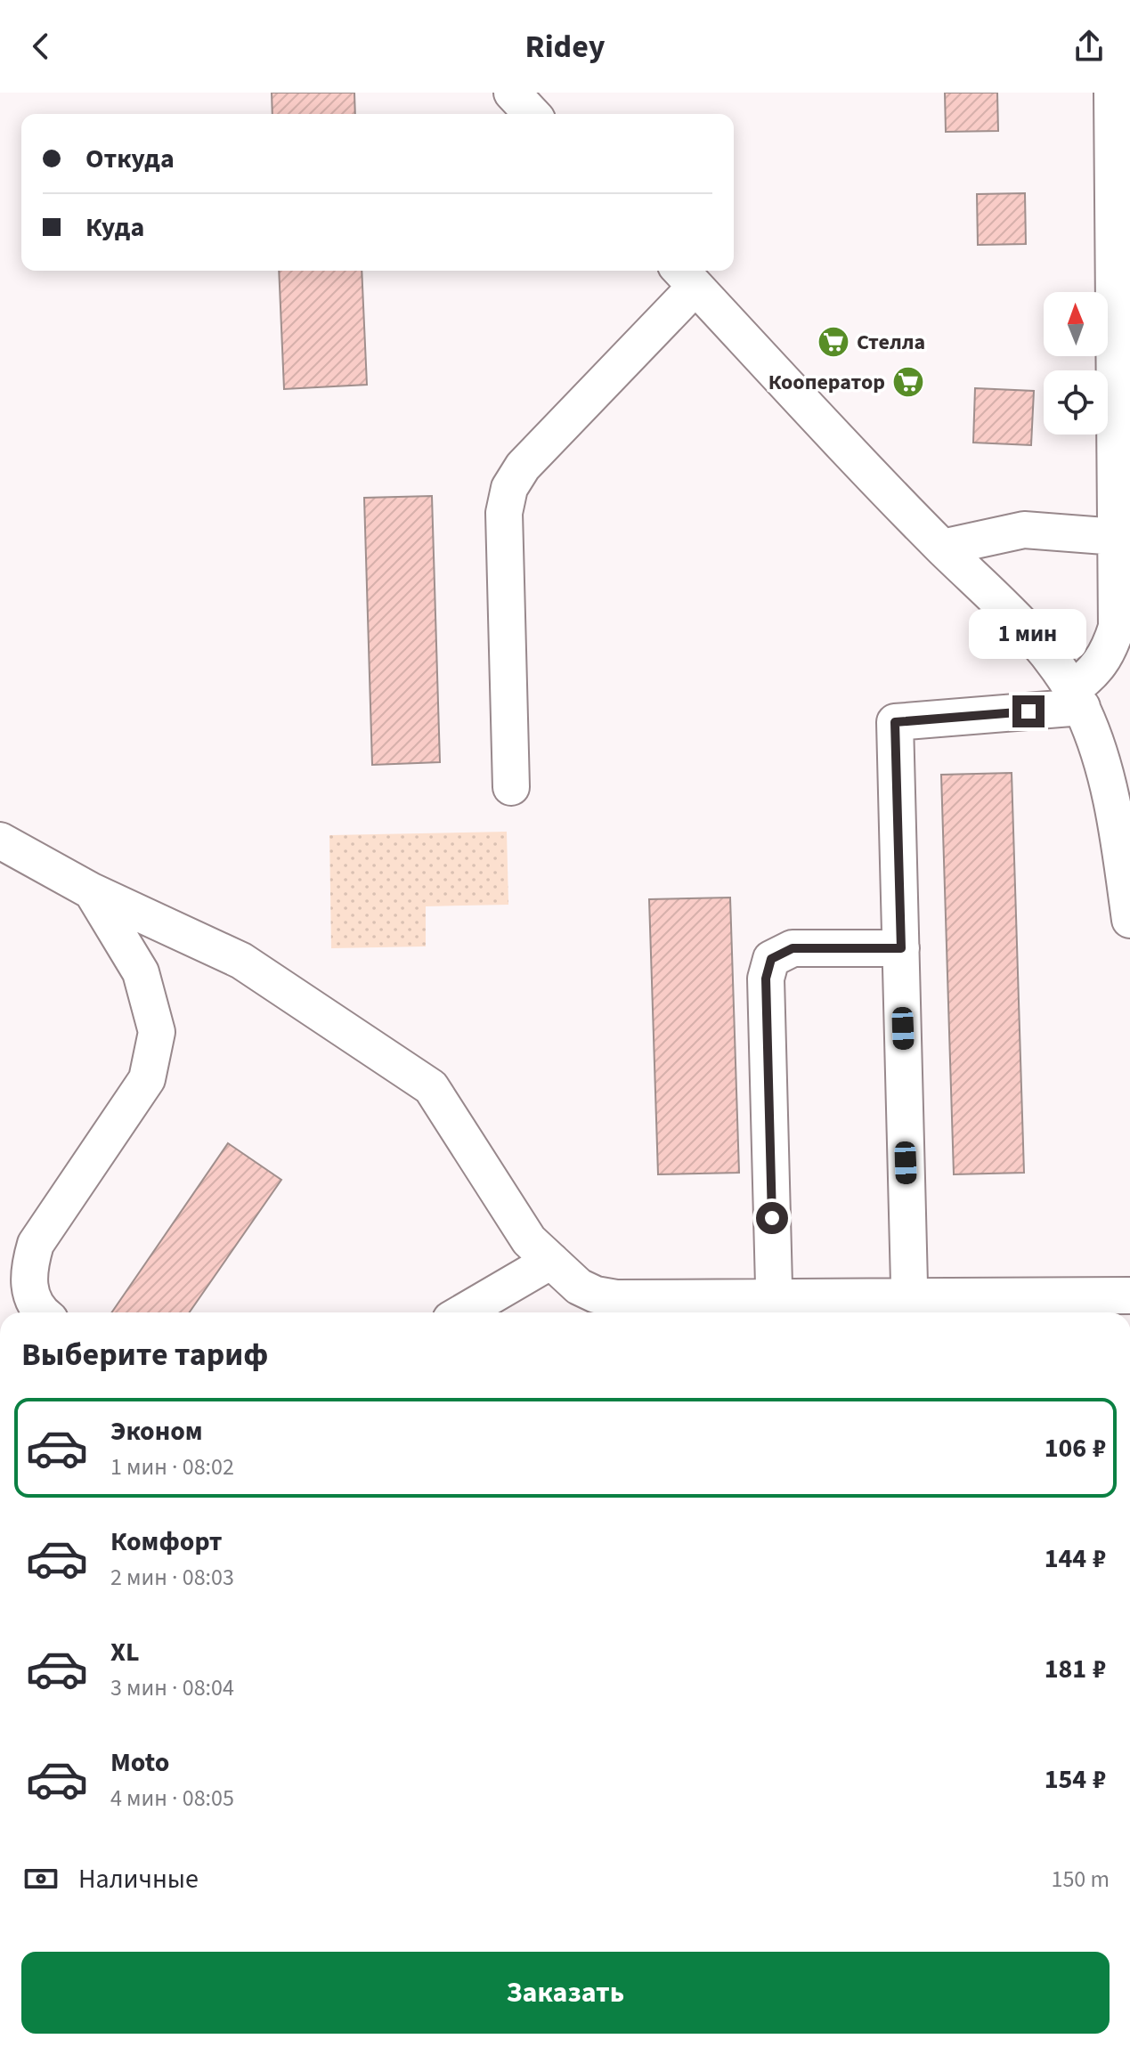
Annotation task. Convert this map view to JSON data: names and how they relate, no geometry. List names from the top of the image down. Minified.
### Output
{"places":{"supermarket":["Стелла","Кооператор"]},"north":"top","page":{"header":"Ridey","banner":["Откуда","Куда"],"bubble":"1 мин","heading":"Выберите тариф","list":[{"name":"Эконом","note":"1 мин · 08:02","value":"106 ₽"},{"name":"Комфорт","note":"2 мин · 08:03","value":"144 ₽"},{"name":"XL","note":"3 мин · 08:04","value":"181 ₽"},{"name":"Moto","note":"4 мин · 08:05","value":"154 ₽"}],"pay":["Наличные","150 m"],"buttons":"Заказать"}}
